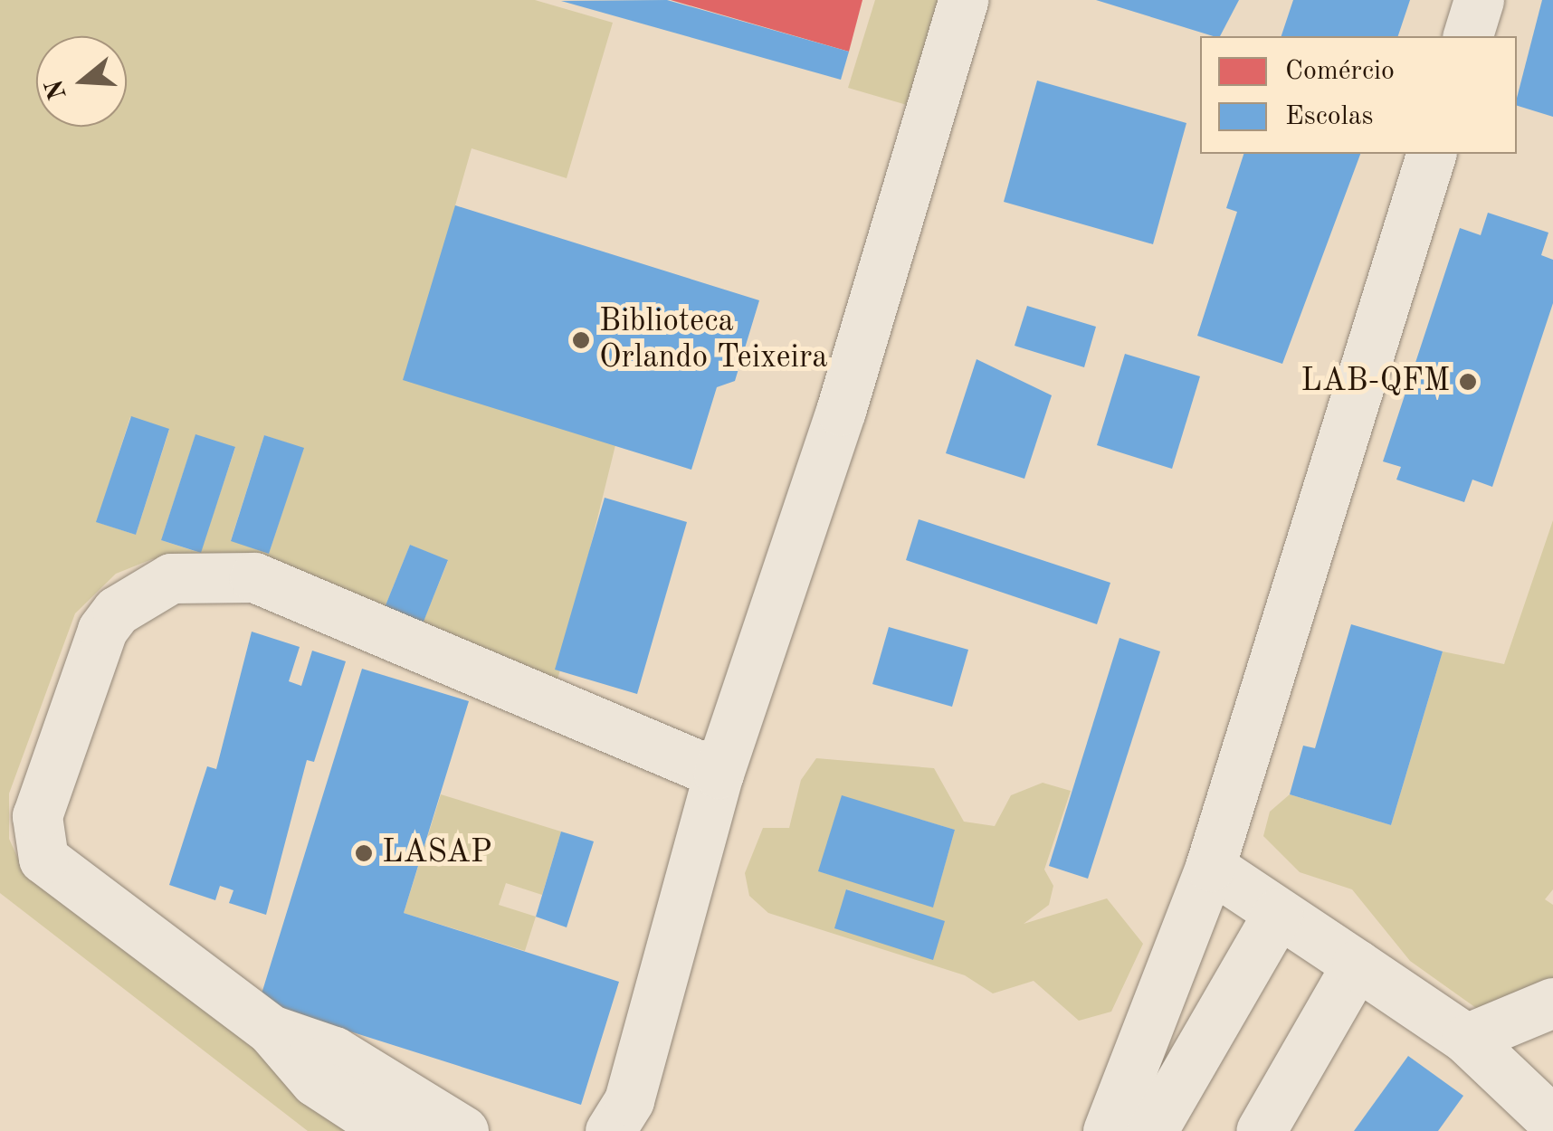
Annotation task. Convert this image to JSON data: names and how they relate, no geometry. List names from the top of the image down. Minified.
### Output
{"places":["Biblioteca Orlando Teixeira","LAB-QFM","LASAP"],"legend":["Comércio","Escolas"],"north":"left"}
